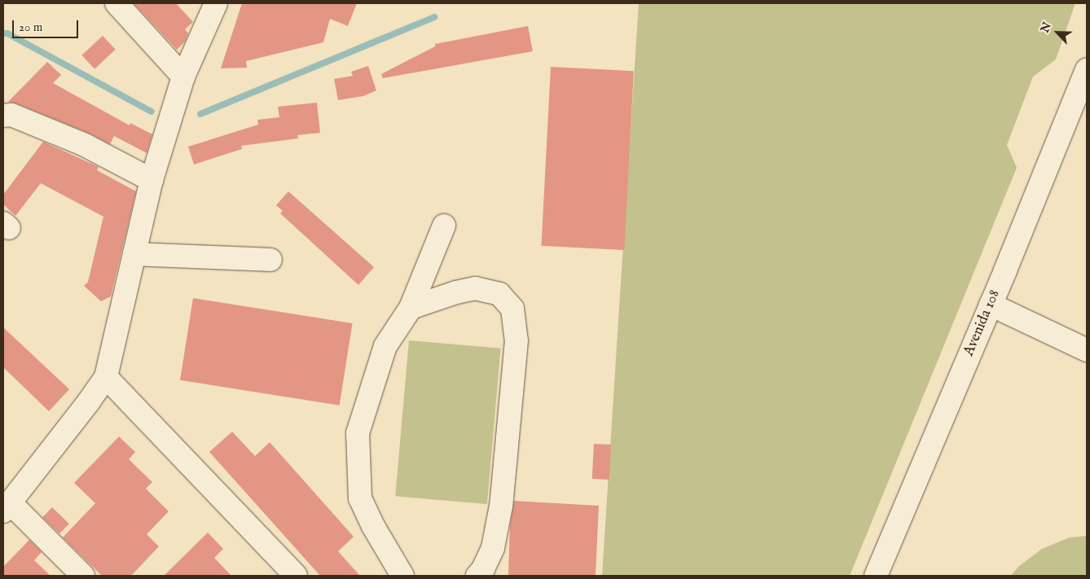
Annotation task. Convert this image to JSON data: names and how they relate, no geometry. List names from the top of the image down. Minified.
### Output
{"streets":{"street":["Avenida 108"]},"scale_bar":"20 m","north":"top left"}
